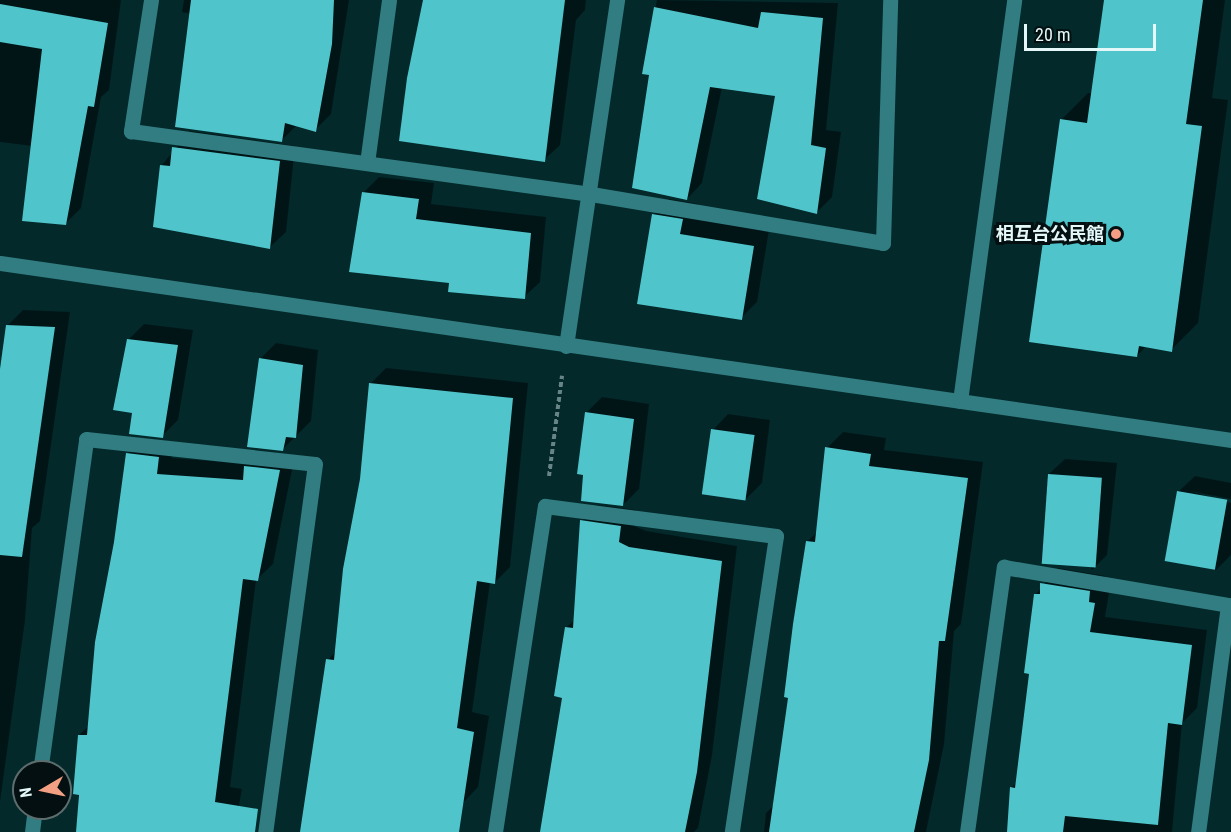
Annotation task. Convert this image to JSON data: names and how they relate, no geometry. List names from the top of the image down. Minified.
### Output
{"places":["相互台公民館"],"scale_bar":"20 m","north":"left"}
